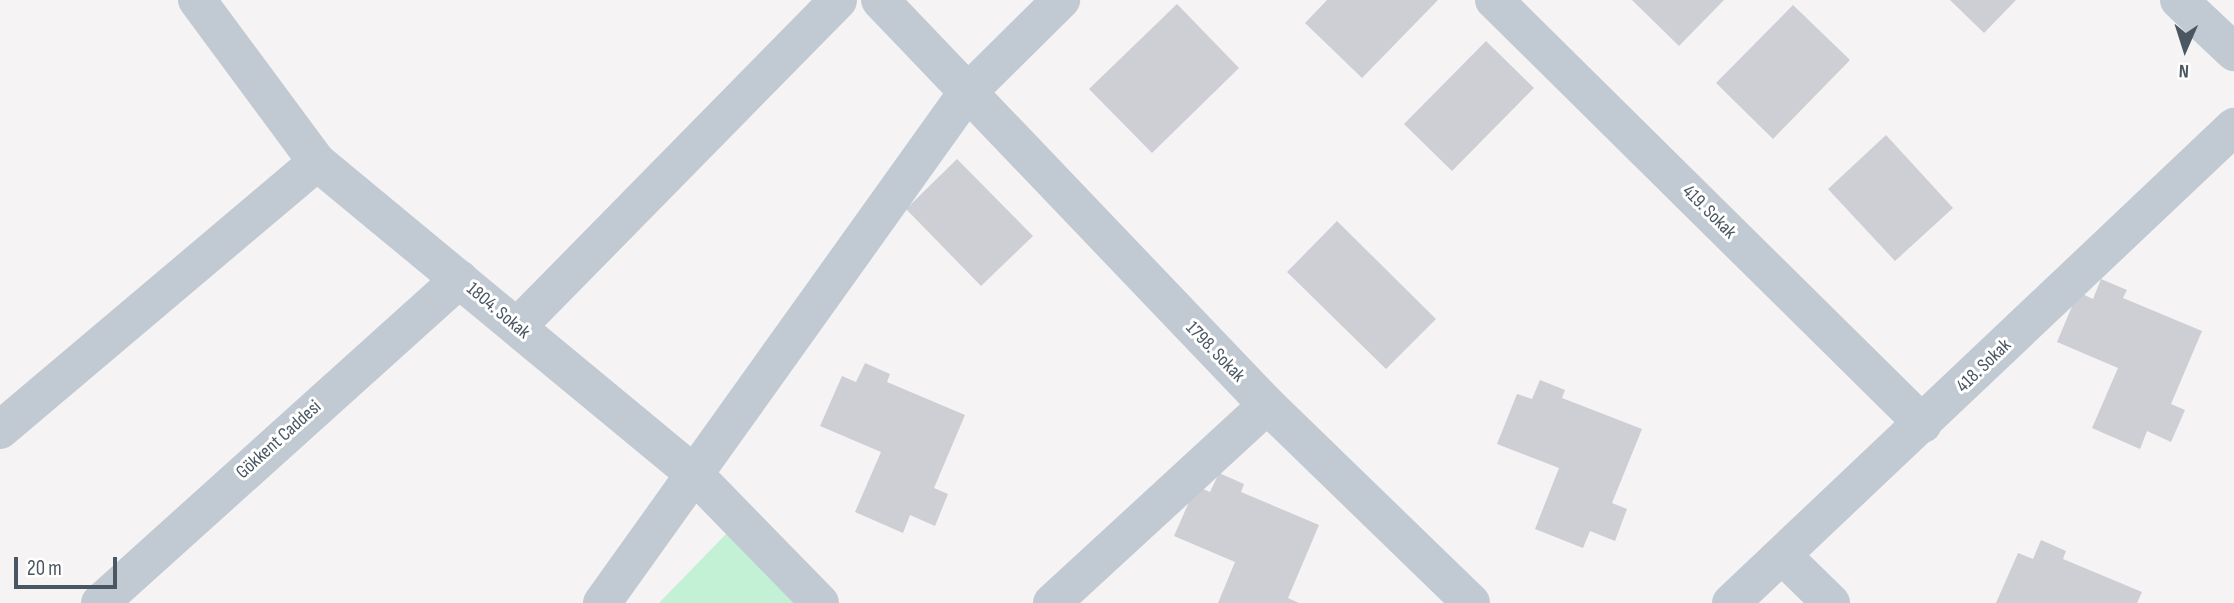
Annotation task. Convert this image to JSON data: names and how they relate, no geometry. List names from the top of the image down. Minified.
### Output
{"streets":{"street":["419. Sokak","1804. Sokak","1798. Sokak","418. Sokak","Gökkent Caddesi"]},"crossings":[["419. Sokak","418. Sokak"],["1804. Sokak","Gökkent Caddesi"]],"scale_bar":"20 m","north":"bottom"}
